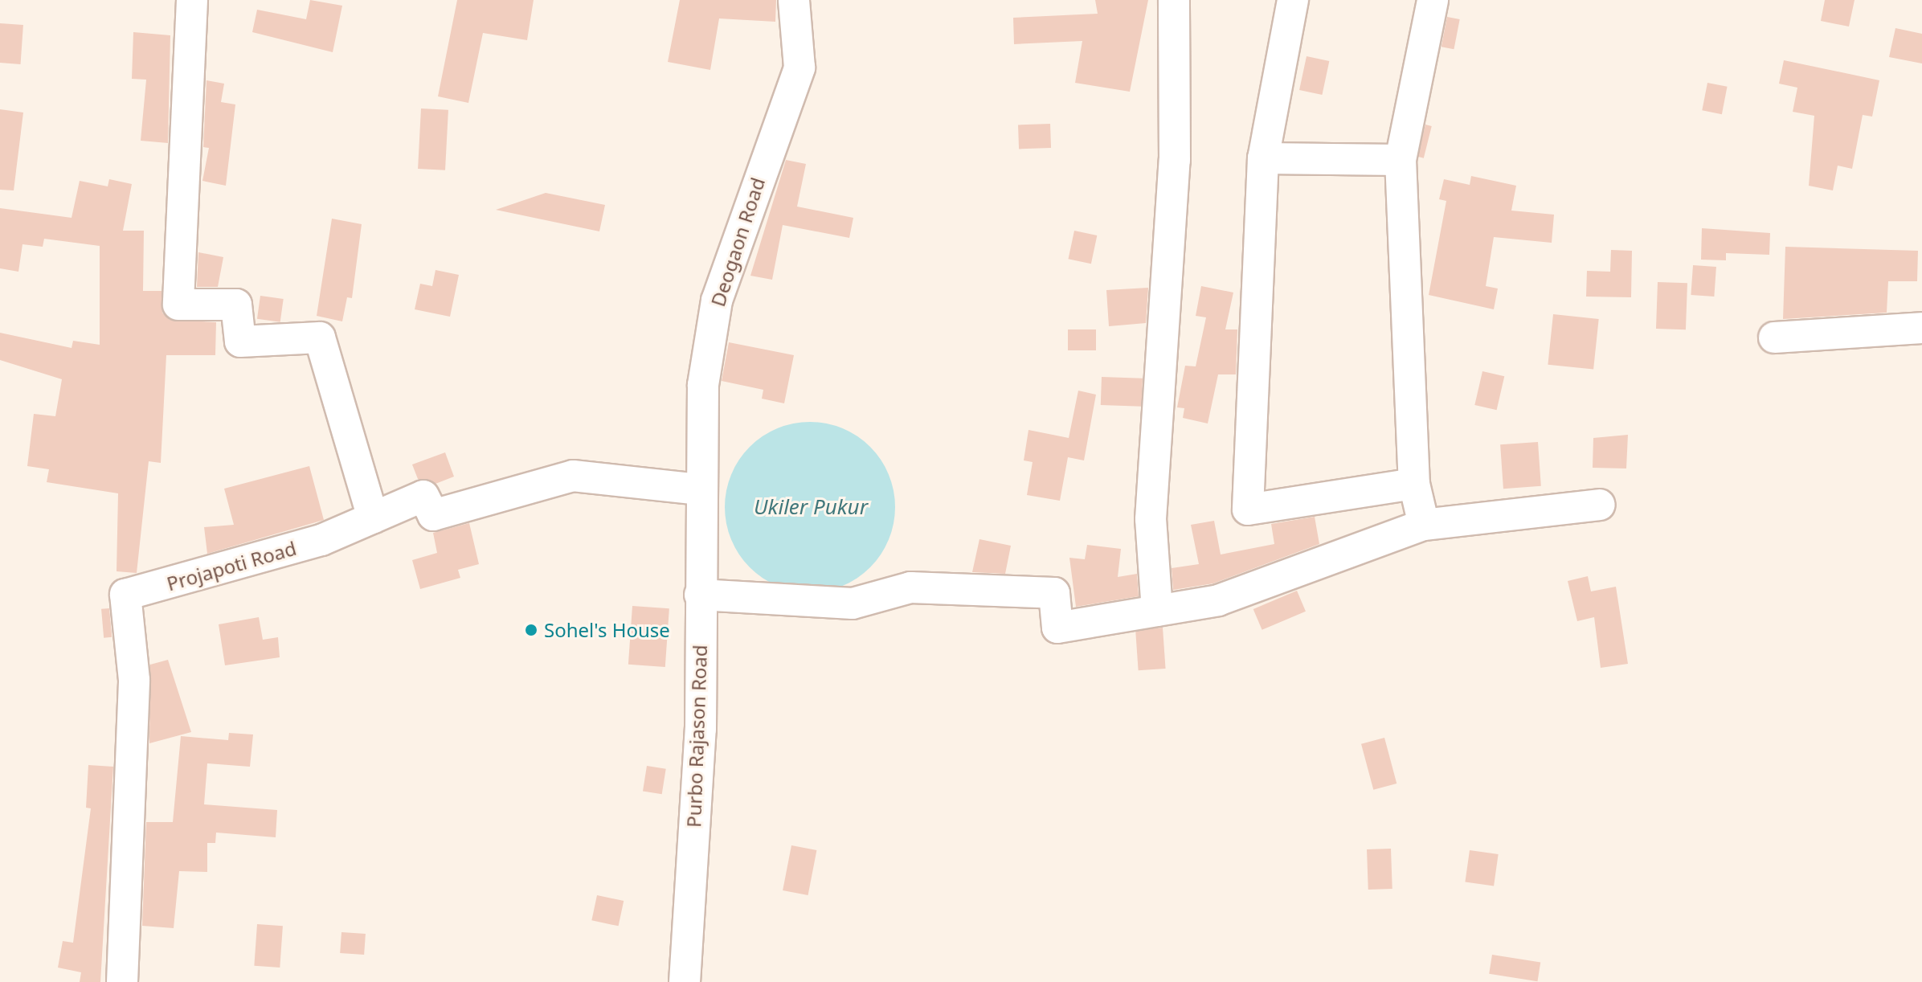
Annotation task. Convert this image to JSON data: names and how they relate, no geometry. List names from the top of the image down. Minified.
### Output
{"streets":{"street":["Deogaon Road","Projapoti Road","Purbo Rajason Road"]},"crossings":[["Deogaon Road","Projapoti Road"],["Deogaon Road","Purbo Rajason Road"],["Projapoti Road","Purbo Rajason Road"]],"water":["Ukiler Pukur"],"places":["Sohel's House"]}
